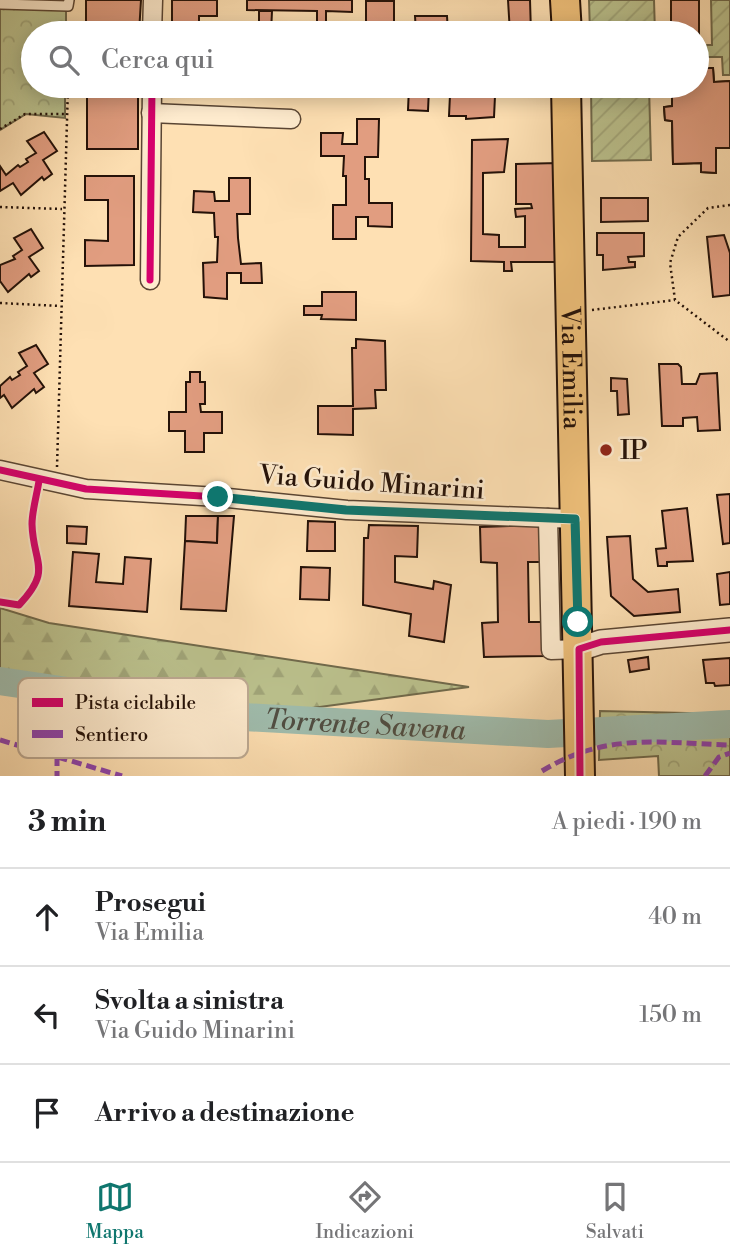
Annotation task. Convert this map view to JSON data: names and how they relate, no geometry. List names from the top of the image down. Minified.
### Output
{"streets":{"main road":["Via Emilia"],"street":["Via Guido Minarini"]},"crossings":[["Via Emilia","Via Guido Minarini"]],"water":["Torrente Savena"],"places":["IP"],"legend":["Pista ciclabile","Sentiero"],"page":{"search":"Cerca qui","heading":["3 min","A piedi · 190 m"],"list":[["Prosegui","Via Emilia","40 m"],["Svolta a sinistra","Via Guido Minarini","150 m"],"Arrivo a destinazione"],"nav":["Mappa","Indicazioni","Salvati"]}}
